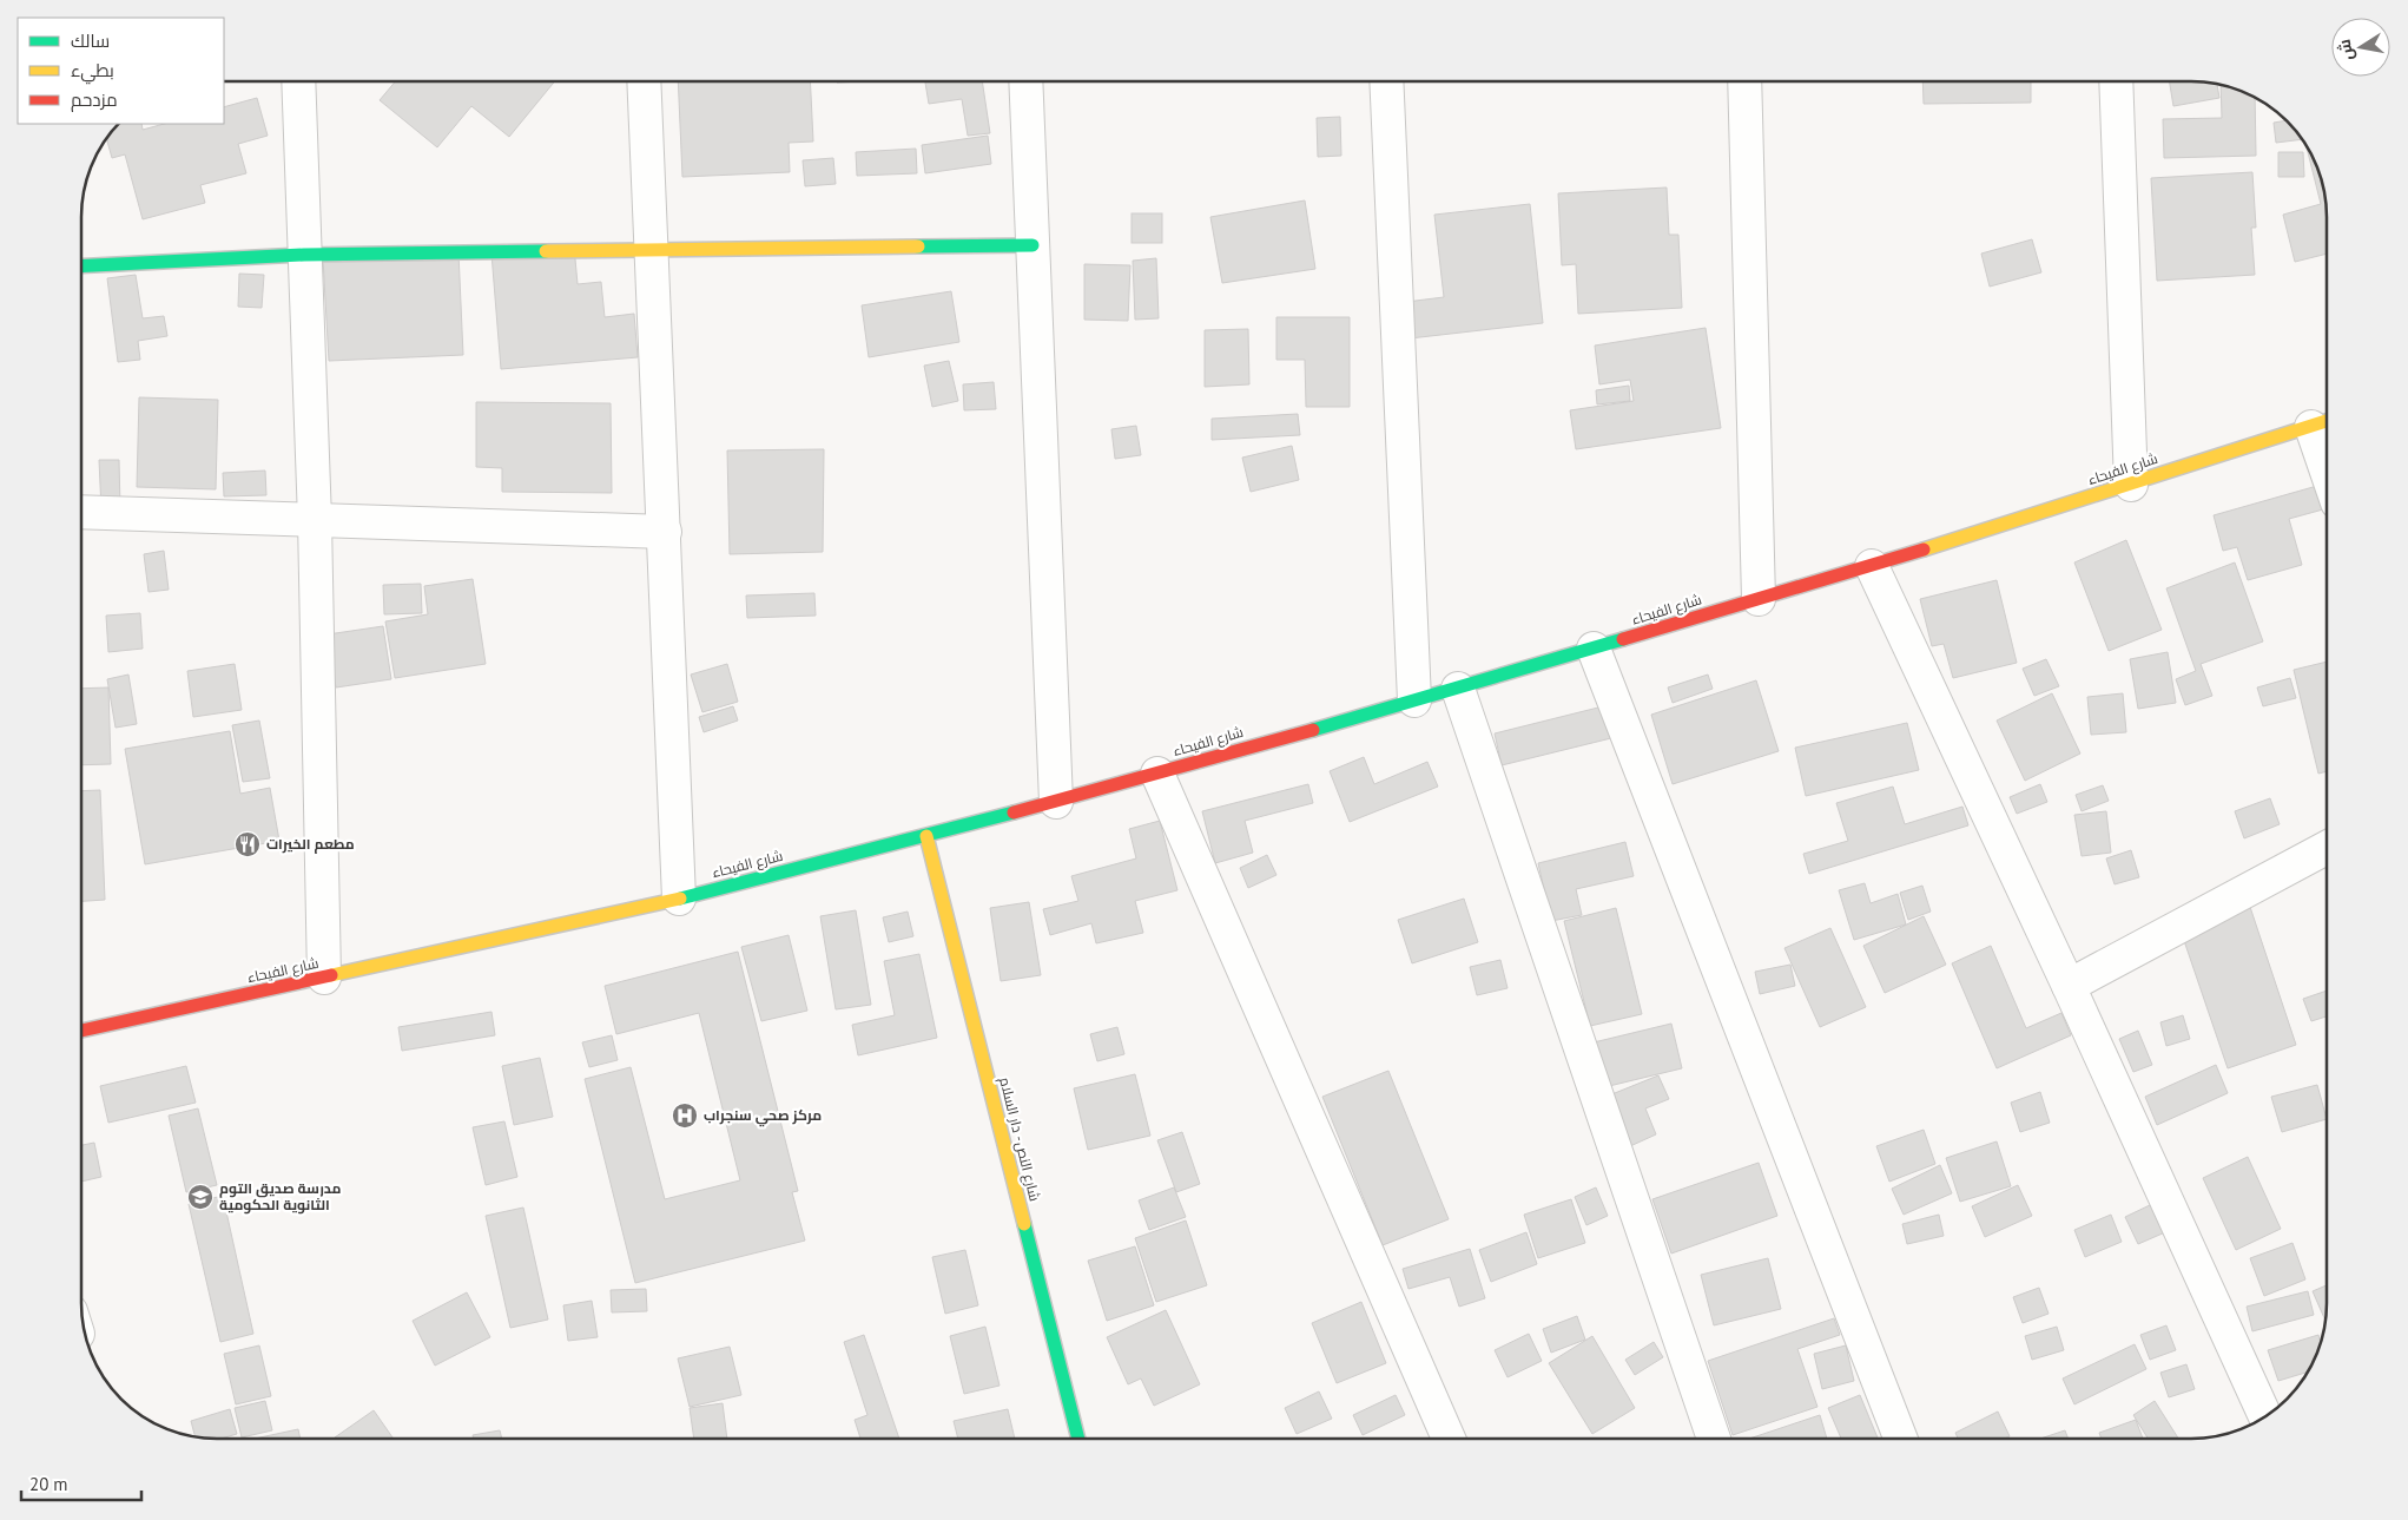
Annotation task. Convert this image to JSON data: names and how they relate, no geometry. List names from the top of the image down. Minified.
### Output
{"streets":{"street":["شارع الفيحاء","شارع النص - دار السلام"]},"crossings":[["شارع الفيحاء","شارع النص - دار السلام"]],"places":{"restaurant":["مطعم الخيرات"],"hospital":["مركز صحي سنجراب"],"school or university":["مدرسة صديق التوم الثانوية الحكومية"]},"legend":["سالك","بطيء","مزدحم"],"scale_bar":"20 m","north":"left"}
